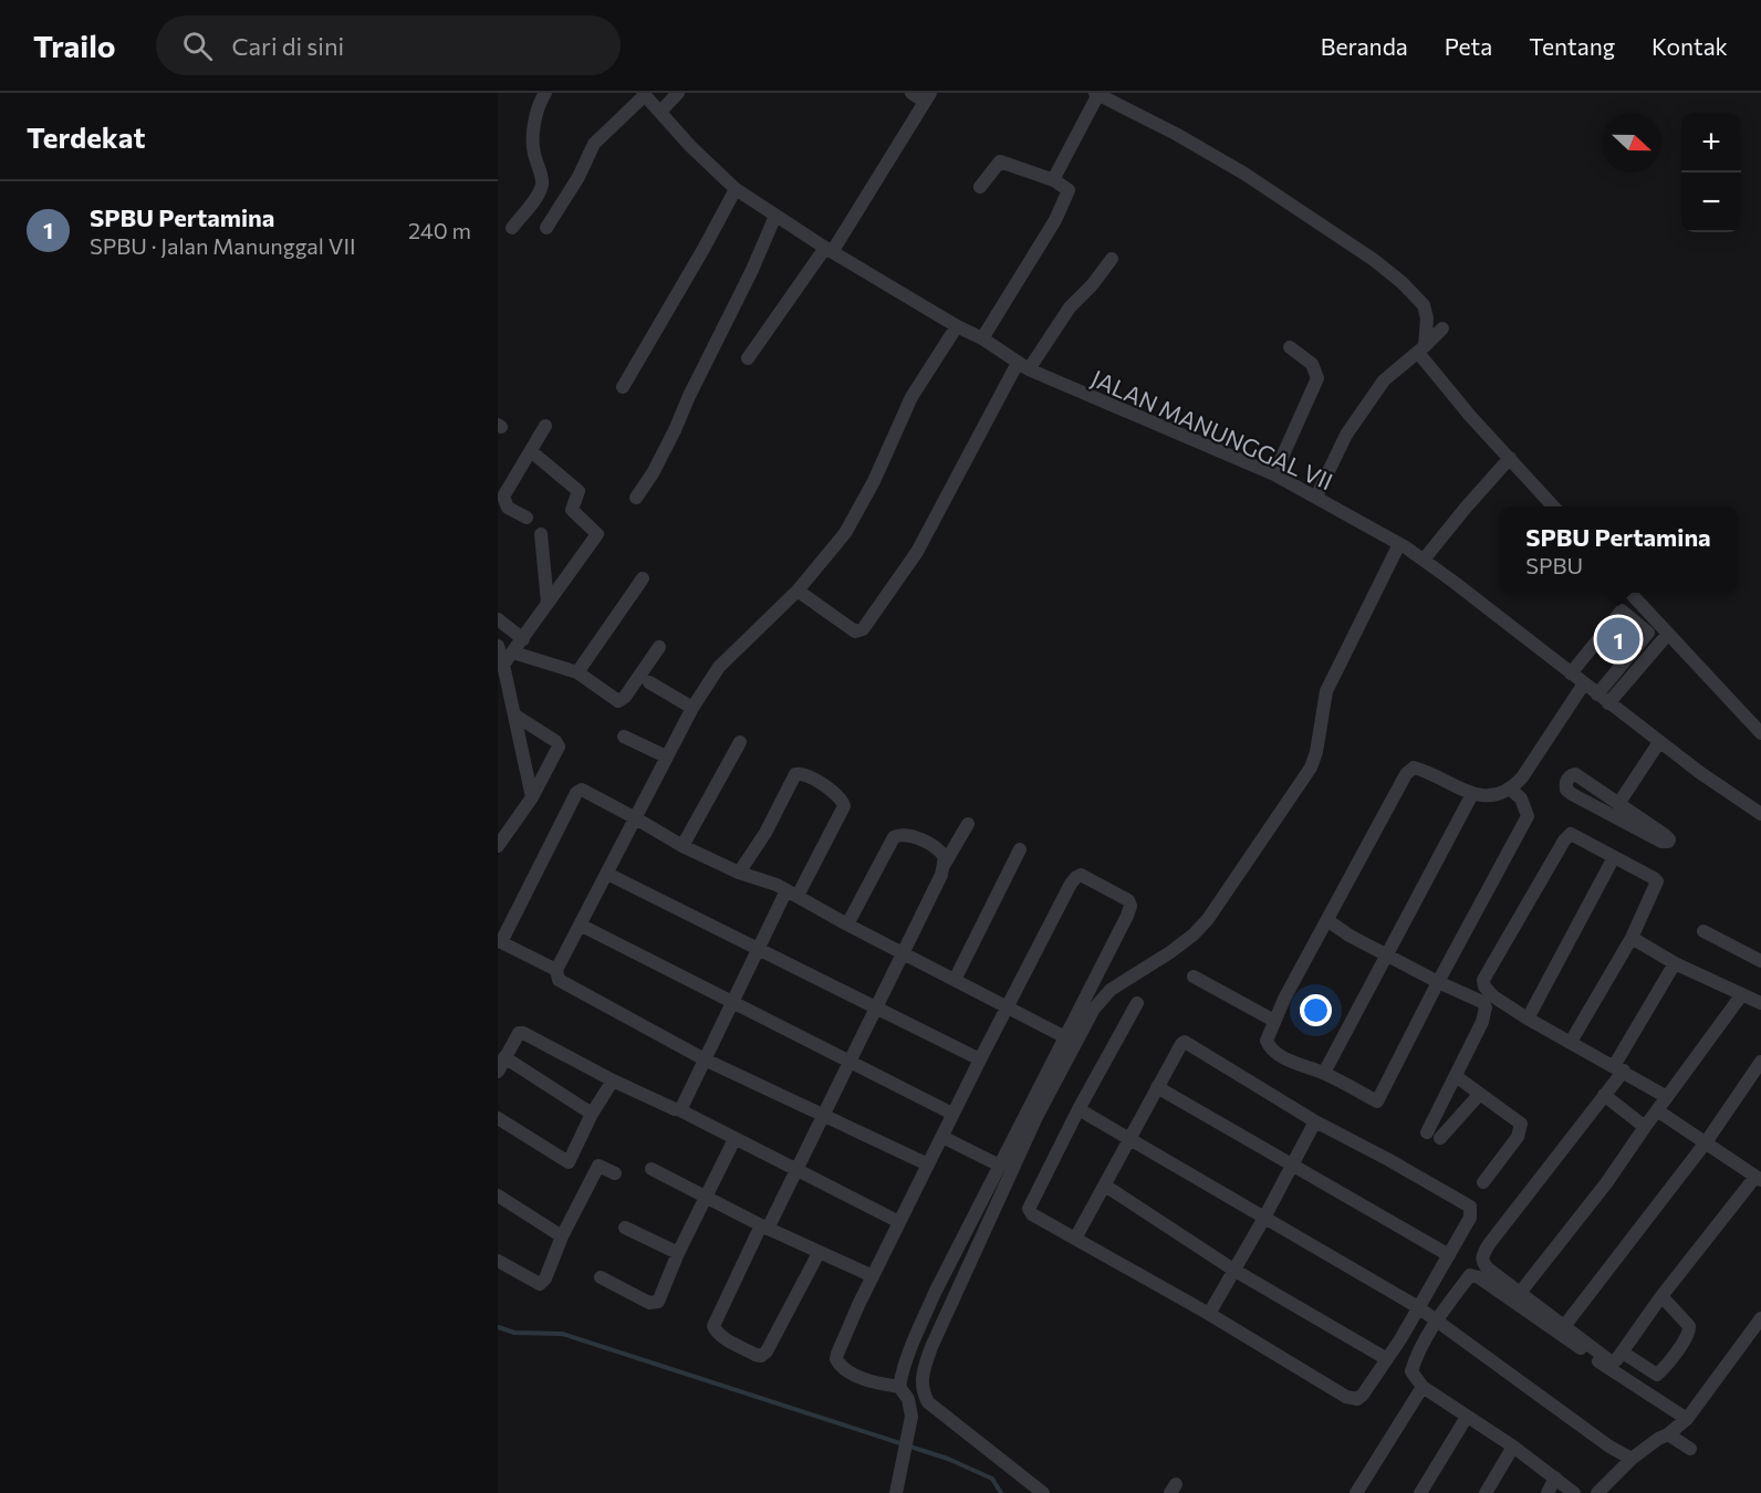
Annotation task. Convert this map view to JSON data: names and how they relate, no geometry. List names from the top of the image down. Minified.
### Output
{"streets":{"street":["JALAN MANUNGGAL VII"]},"north":"right","page":{"header":"Trailo","search":"Cari di sini","nav":["Beranda","Peta","Tentang","Kontak"],"heading":"Terdekat","map_buttons":["+","−"],"list":[{"mark":"1","name":"SPBU Pertamina","note":"SPBU · Jalan Manunggal VII","value":"240 m"}],"popup":["SPBU Pertamina","SPBU"],"pins":"1"}}
